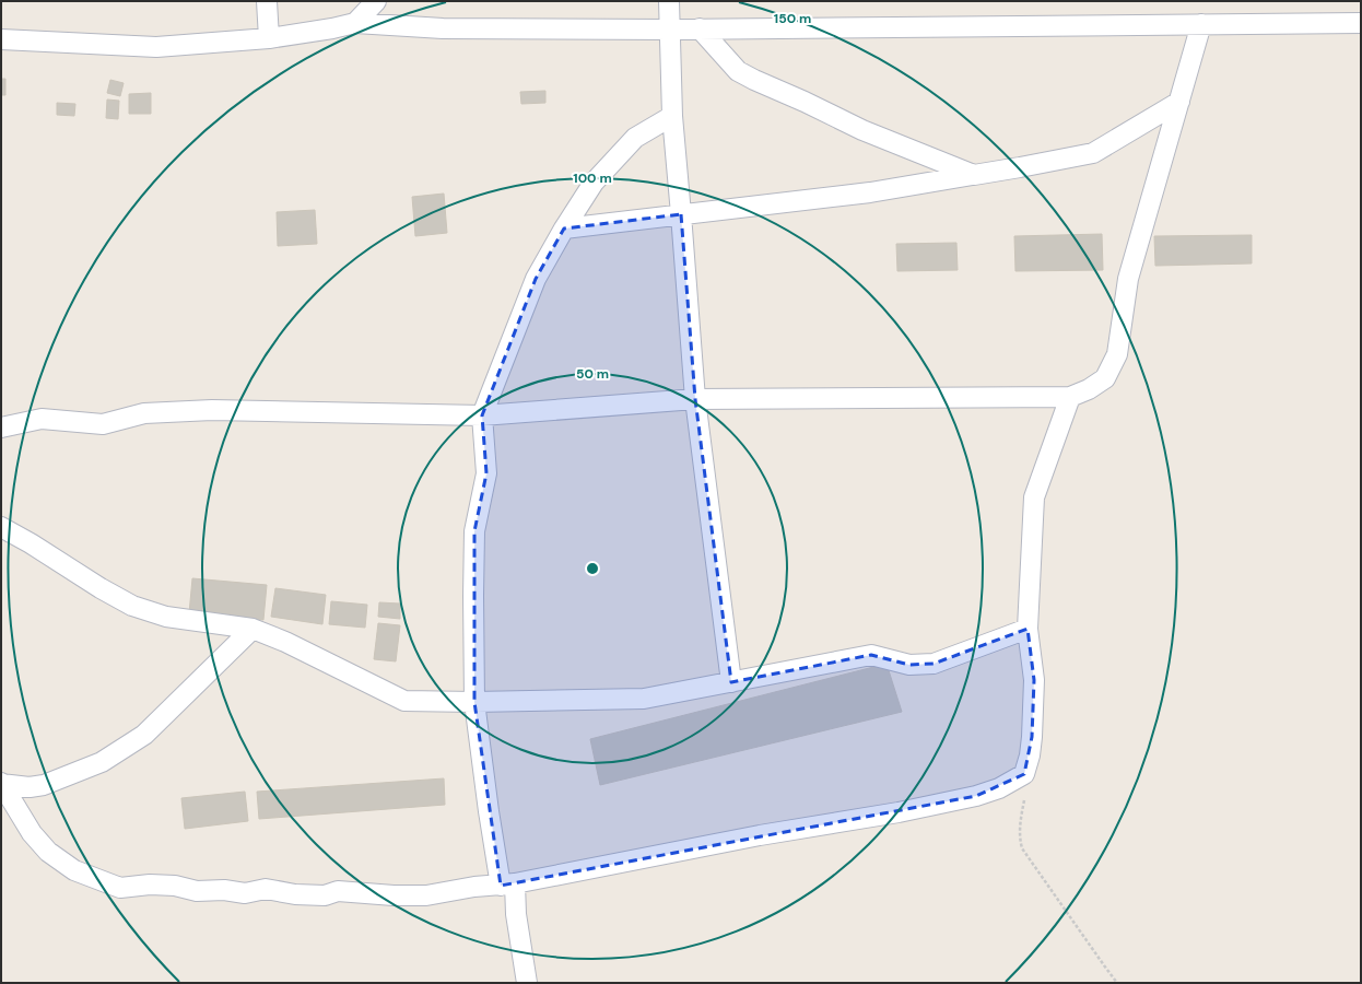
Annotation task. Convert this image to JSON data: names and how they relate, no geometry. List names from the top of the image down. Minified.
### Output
{"rings":["150 m","100 m","50 m"]}
